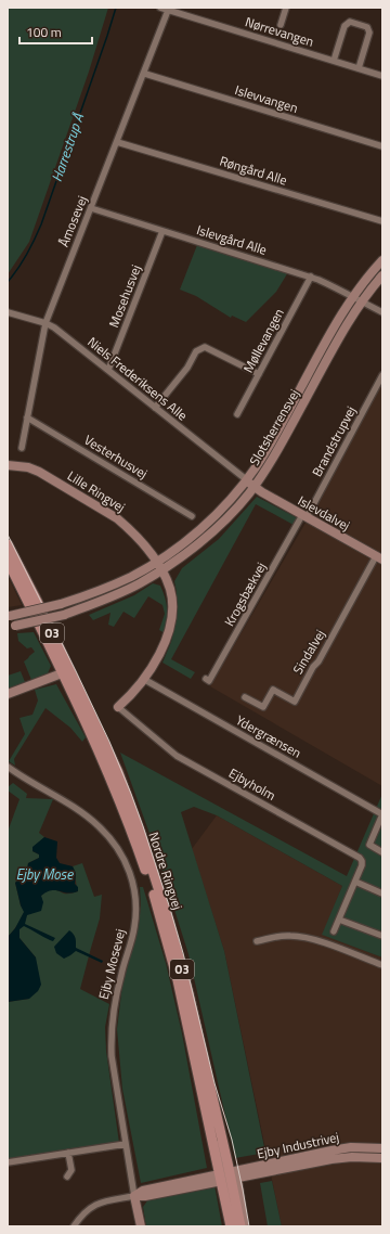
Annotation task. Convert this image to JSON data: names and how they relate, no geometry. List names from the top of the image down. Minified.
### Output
{"streets":{"main road":["O3","Nordre Ringvej"],"street":["Nørrevangen","Islevvangen","Røngård Alle","Åmosevej","Islevgård Alle","Mosehusvej","Møllevangen","Niels Frederiksens Alle","Slotsherrensvej","Brandstrupvej","Vesterhusvej","Lille Ringvej","Islevdalvej","Krogsbækvej","Sindalvej","Ydergrænsen","Ejbyholm","Ejby Mosevej","Ejby Industrivej"]},"crossings":[["Nørrevangen","Åmosevej"],["Islevvangen","Åmosevej"],["Røngård Alle","Åmosevej"],["Åmosevej","Islevgård Alle"],["Åmosevej","Niels Frederiksens Alle"],["Åmosevej","Vesterhusvej"],["Islevgård Alle","Mosehusvej"],["Islevgård Alle","Møllevangen"],["Islevgård Alle","Slotsherrensvej"],["Mosehusvej","Niels Frederiksens Alle"],["Niels Frederiksens Alle","Slotsherrensvej"],["Niels Frederiksens Alle","Islevdalvej"],["Slotsherrensvej","Lille Ringvej"],["Slotsherrensvej","Islevdalvej"],["Brandstrupvej","Islevdalvej"],["Brandstrupvej","Krogsbækvej"],["Islevdalvej","Krogsbækvej"],["Islevdalvej","Sindalvej"],["Nordre Ringvej","Ejby Industrivej"]],"water":["Harrestrup Å","Ejby Mose"],"scale_bar":"100 m"}
